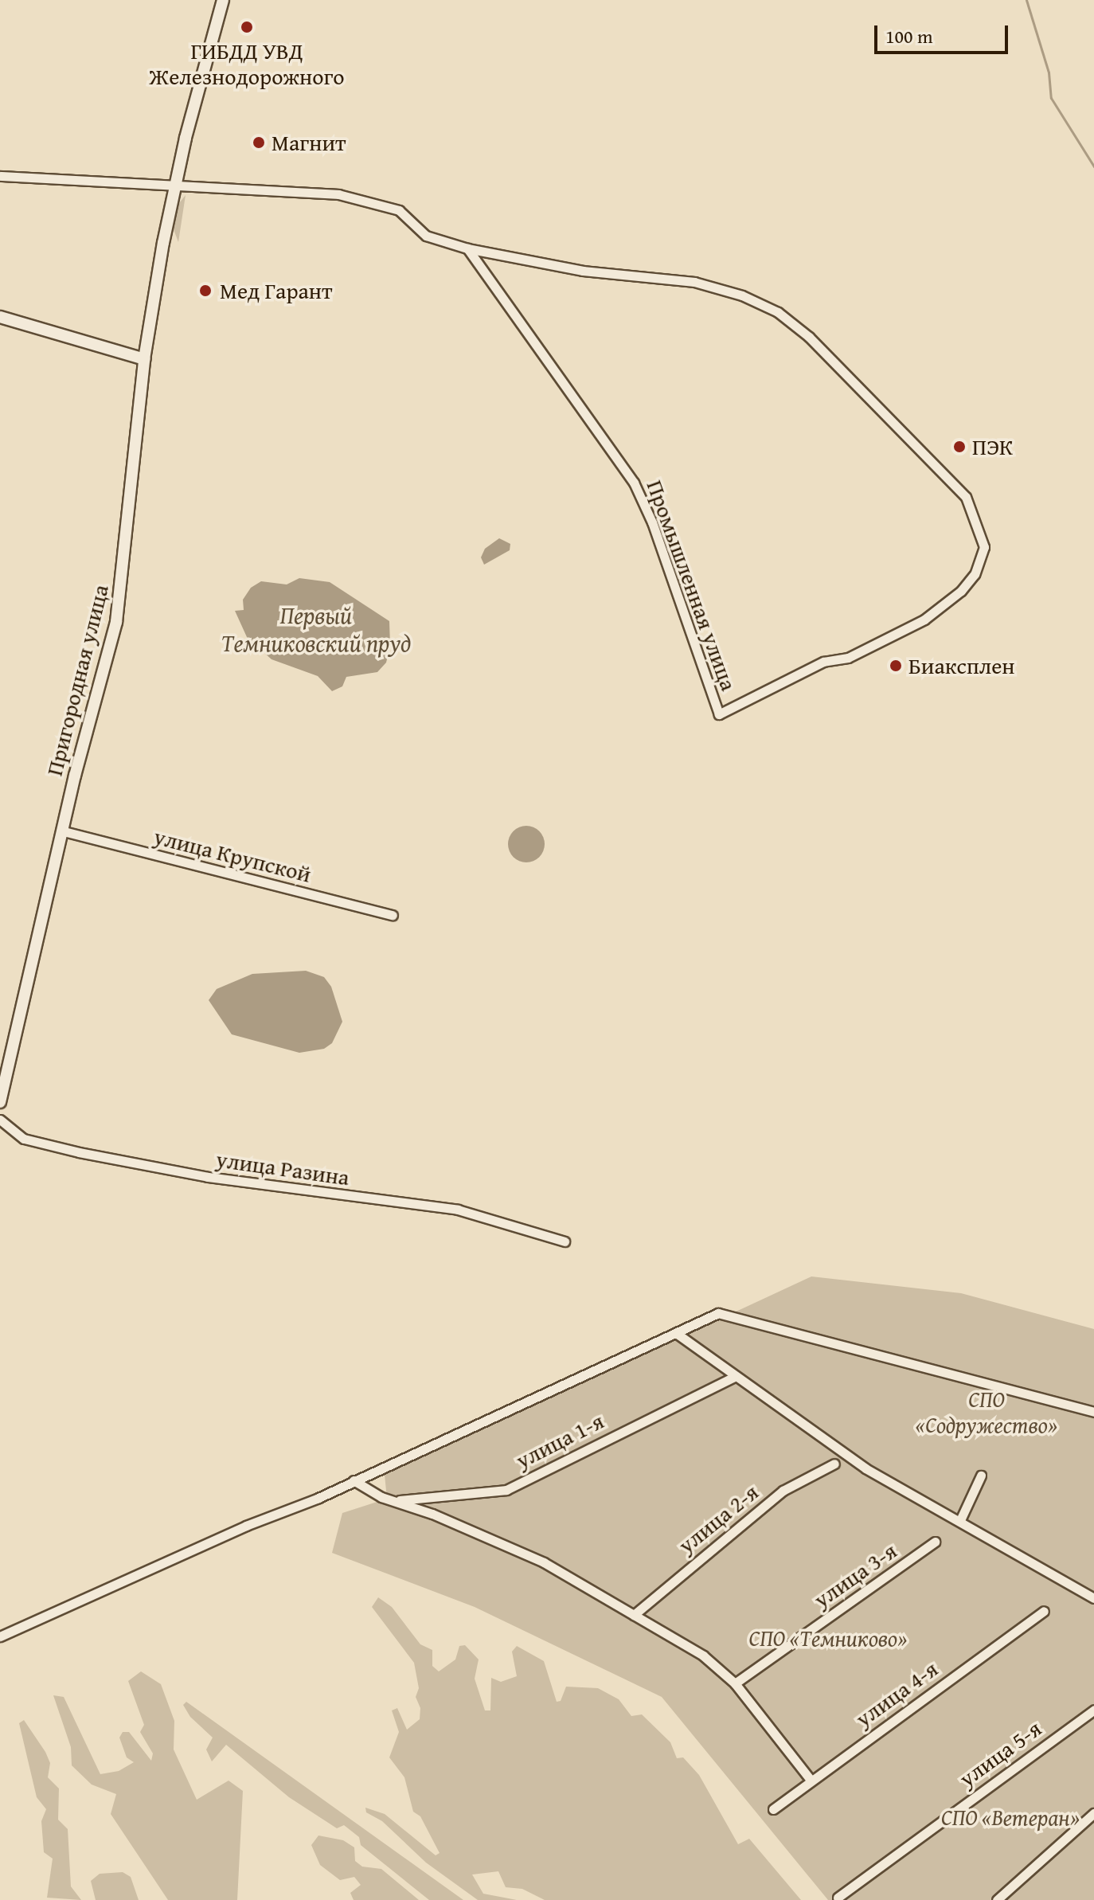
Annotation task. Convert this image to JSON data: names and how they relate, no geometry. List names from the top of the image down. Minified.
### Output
{"streets":{"street":["Промышленная улица","Пригородная улица","улица Крупской","улица Разина","улица 1-я","улица 2-я","улица 3-я","улица 4-я","улица 5-я"]},"crossings":[["Промышленная улица","Пригородная улица"],["Пригородная улица","улица Крупской"]],"water":["Первый Темниковский пруд"],"parks":["СПО «Содружество»","СПО «Темниково»","СПО «Ветеран»"],"places":["ГИБДД УВД Железнодорожного","Магнит","Мед Гарант","ПЭК","Биаксплен"],"scale_bar":"100 m"}
